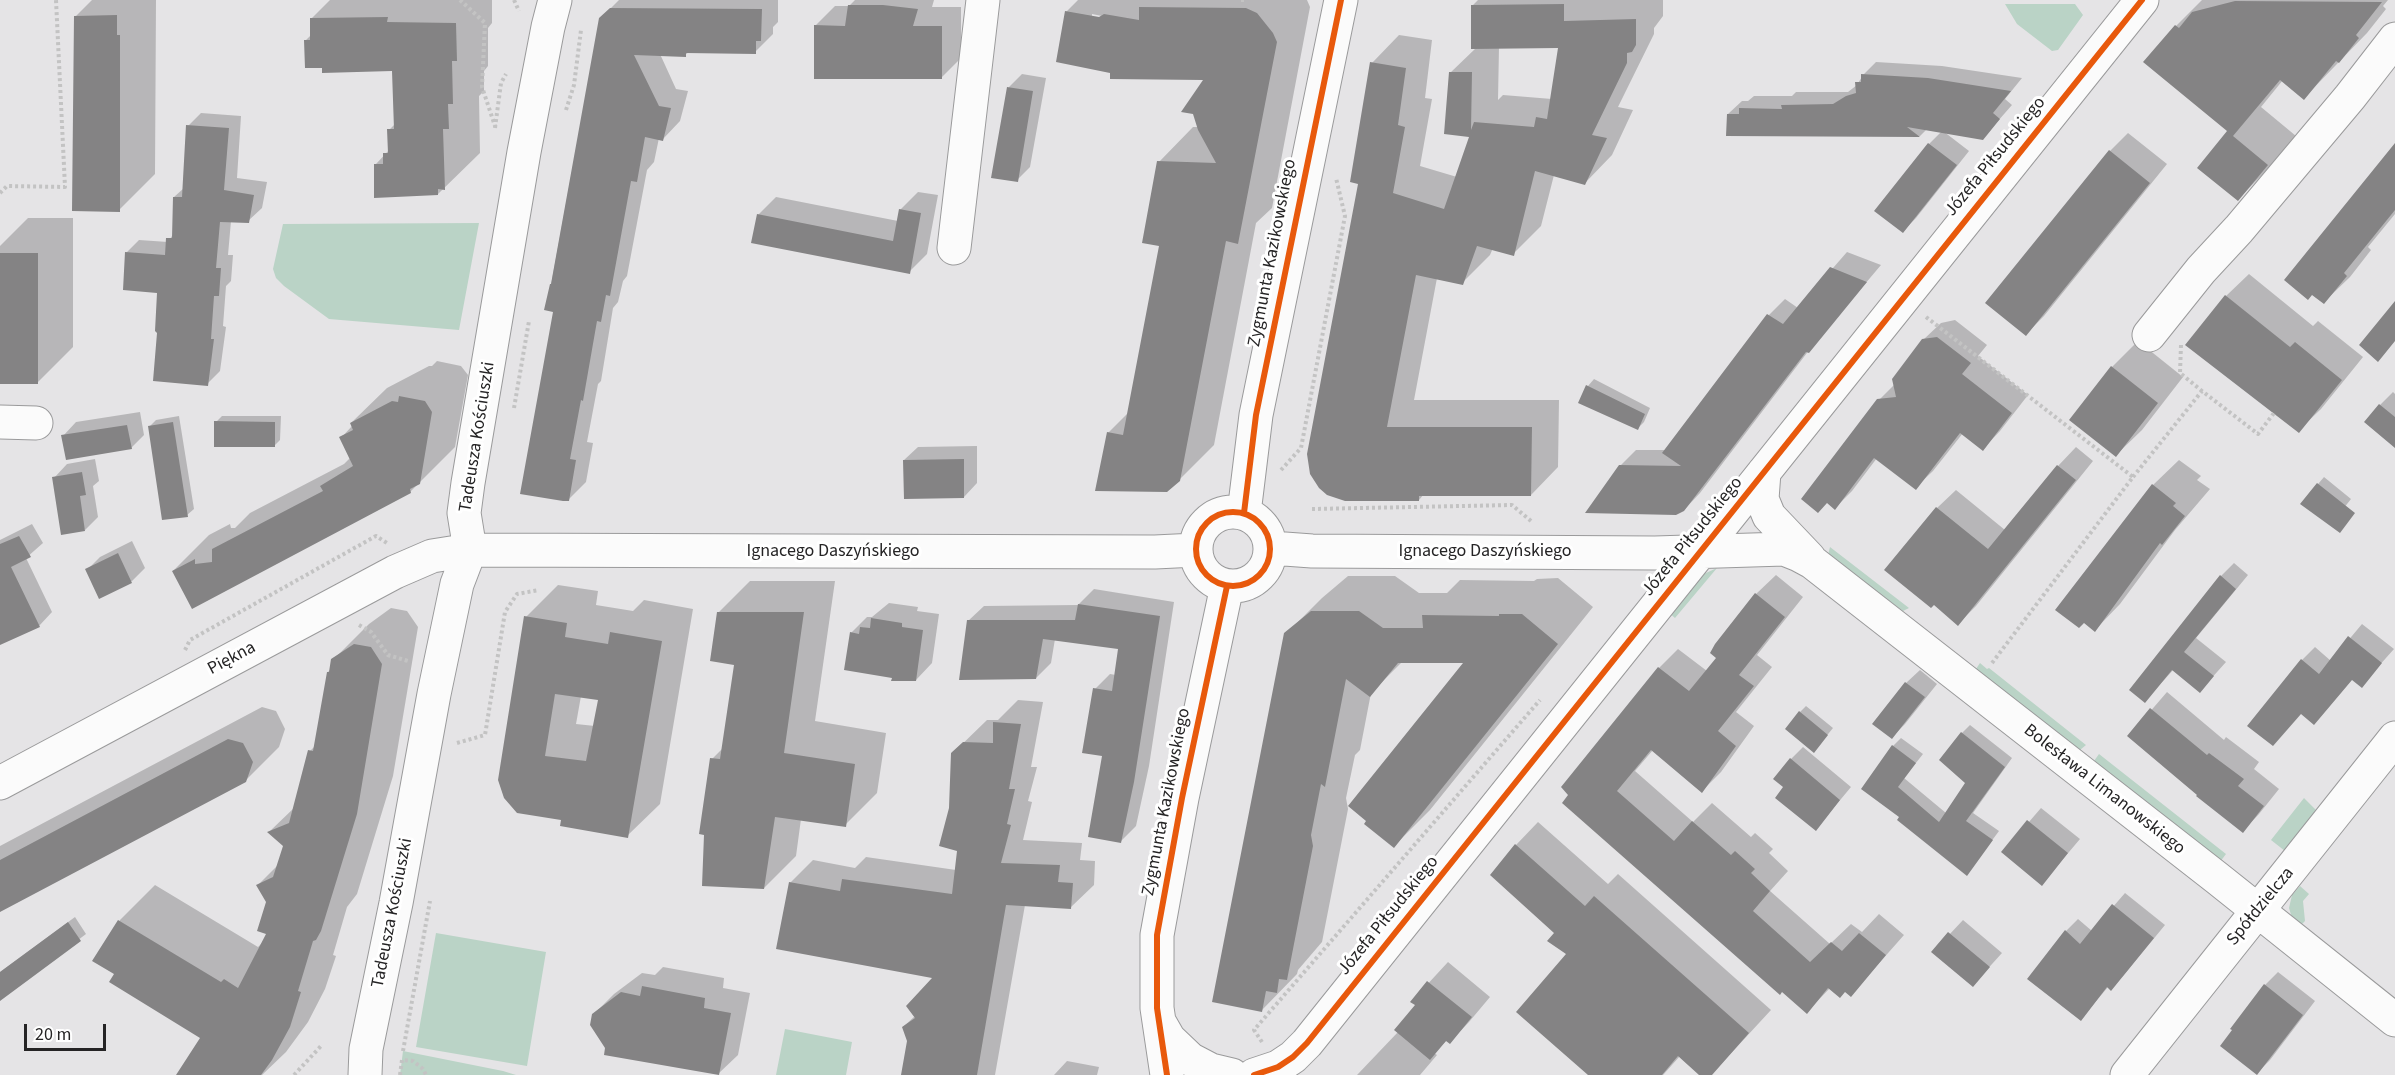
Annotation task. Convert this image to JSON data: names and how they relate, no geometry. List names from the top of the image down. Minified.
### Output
{"streets":{"street":["Józefa Piłsudskiego","Zygmunta Kazikowskiego","Tadeusza Kościuszki","Ignacego Daszyńskiego","Piękna","Bolesława Limanowskiego","Spółdzielcza"]},"crossings":[["Józefa Piłsudskiego","Ignacego Daszyńskiego"],["Józefa Piłsudskiego","Bolesława Limanowskiego"],["Zygmunta Kazikowskiego","Ignacego Daszyńskiego"],["Tadeusza Kościuszki","Ignacego Daszyńskiego"],["Tadeusza Kościuszki","Piękna"],["Ignacego Daszyńskiego","Piękna"],["Ignacego Daszyńskiego","Bolesława Limanowskiego"],["Bolesława Limanowskiego","Spółdzielcza"]],"scale_bar":"20 m"}
